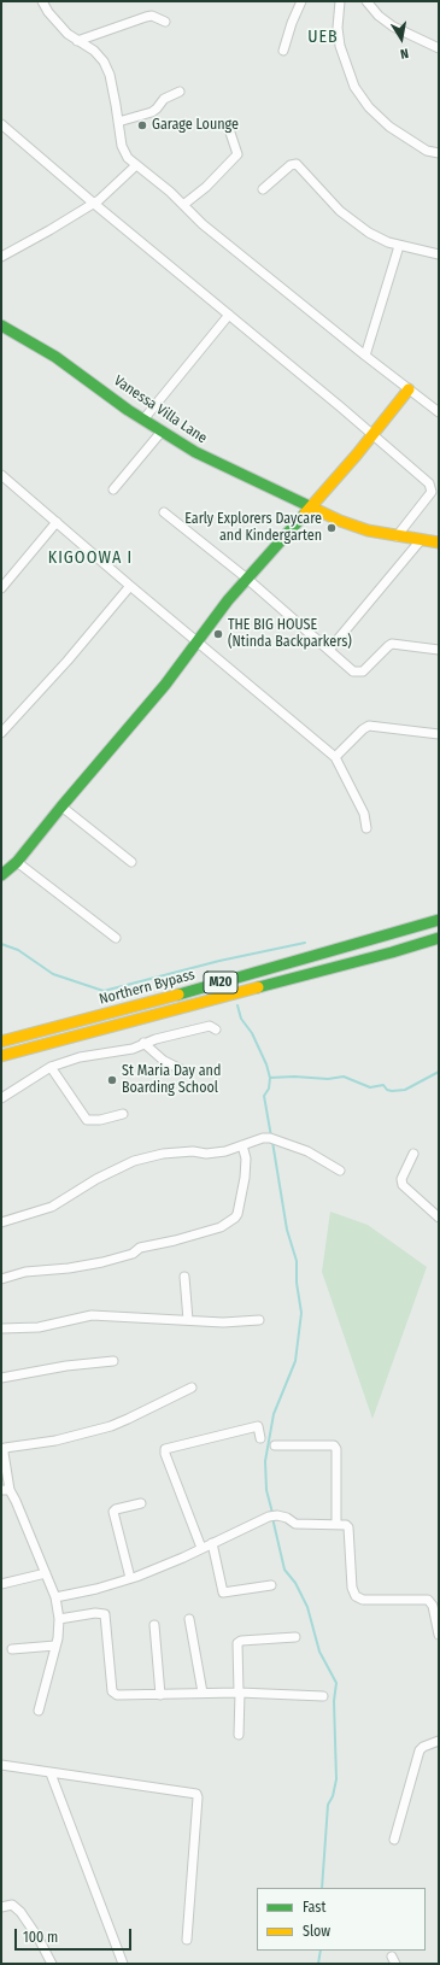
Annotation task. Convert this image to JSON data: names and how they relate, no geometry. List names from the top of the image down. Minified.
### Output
{"streets":{"main road":["Vanessa Villa Lane","M20","Northern Bypass"]},"districts":["UEB","KIGOOWA I"],"places":["Garage Lounge","Early Explorers Daycare and Kindergarten","THE BIG HOUSE (Ntinda Backparkers)","St Maria Day and Boarding School"],"legend":["Fast","Slow"],"scale_bar":"100 m","north":"bottom"}
